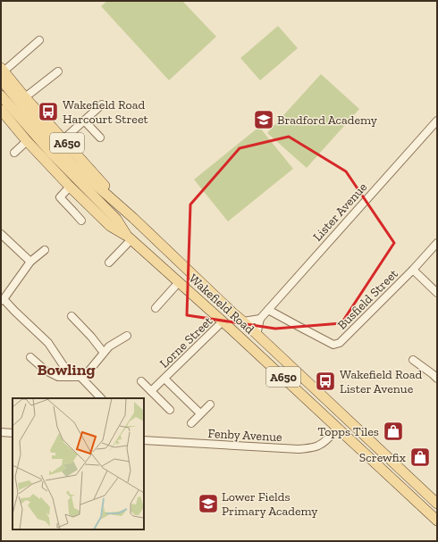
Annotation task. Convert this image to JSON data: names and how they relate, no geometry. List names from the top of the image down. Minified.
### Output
{"streets":{"main road":["A650","Wakefield Road"],"street":["Lister Avenue","Busfield Street","Lorne Street","Fenby Avenue"]},"crossings":[["A650","Wakefield Road"],["Lister Avenue","Busfield Street"],["Wakefield Road","Lorne Street"],["Wakefield Road","Fenby Avenue"]],"districts":["Bowling"],"places":{"bus stop":["Wakefield Road Harcourt Street","Wakefield Road Lister Avenue"],"school or university":["Bradford Academy","Lower Fields Primary Academy"],"shop":["Topps Tiles","Screwfix"]}}
